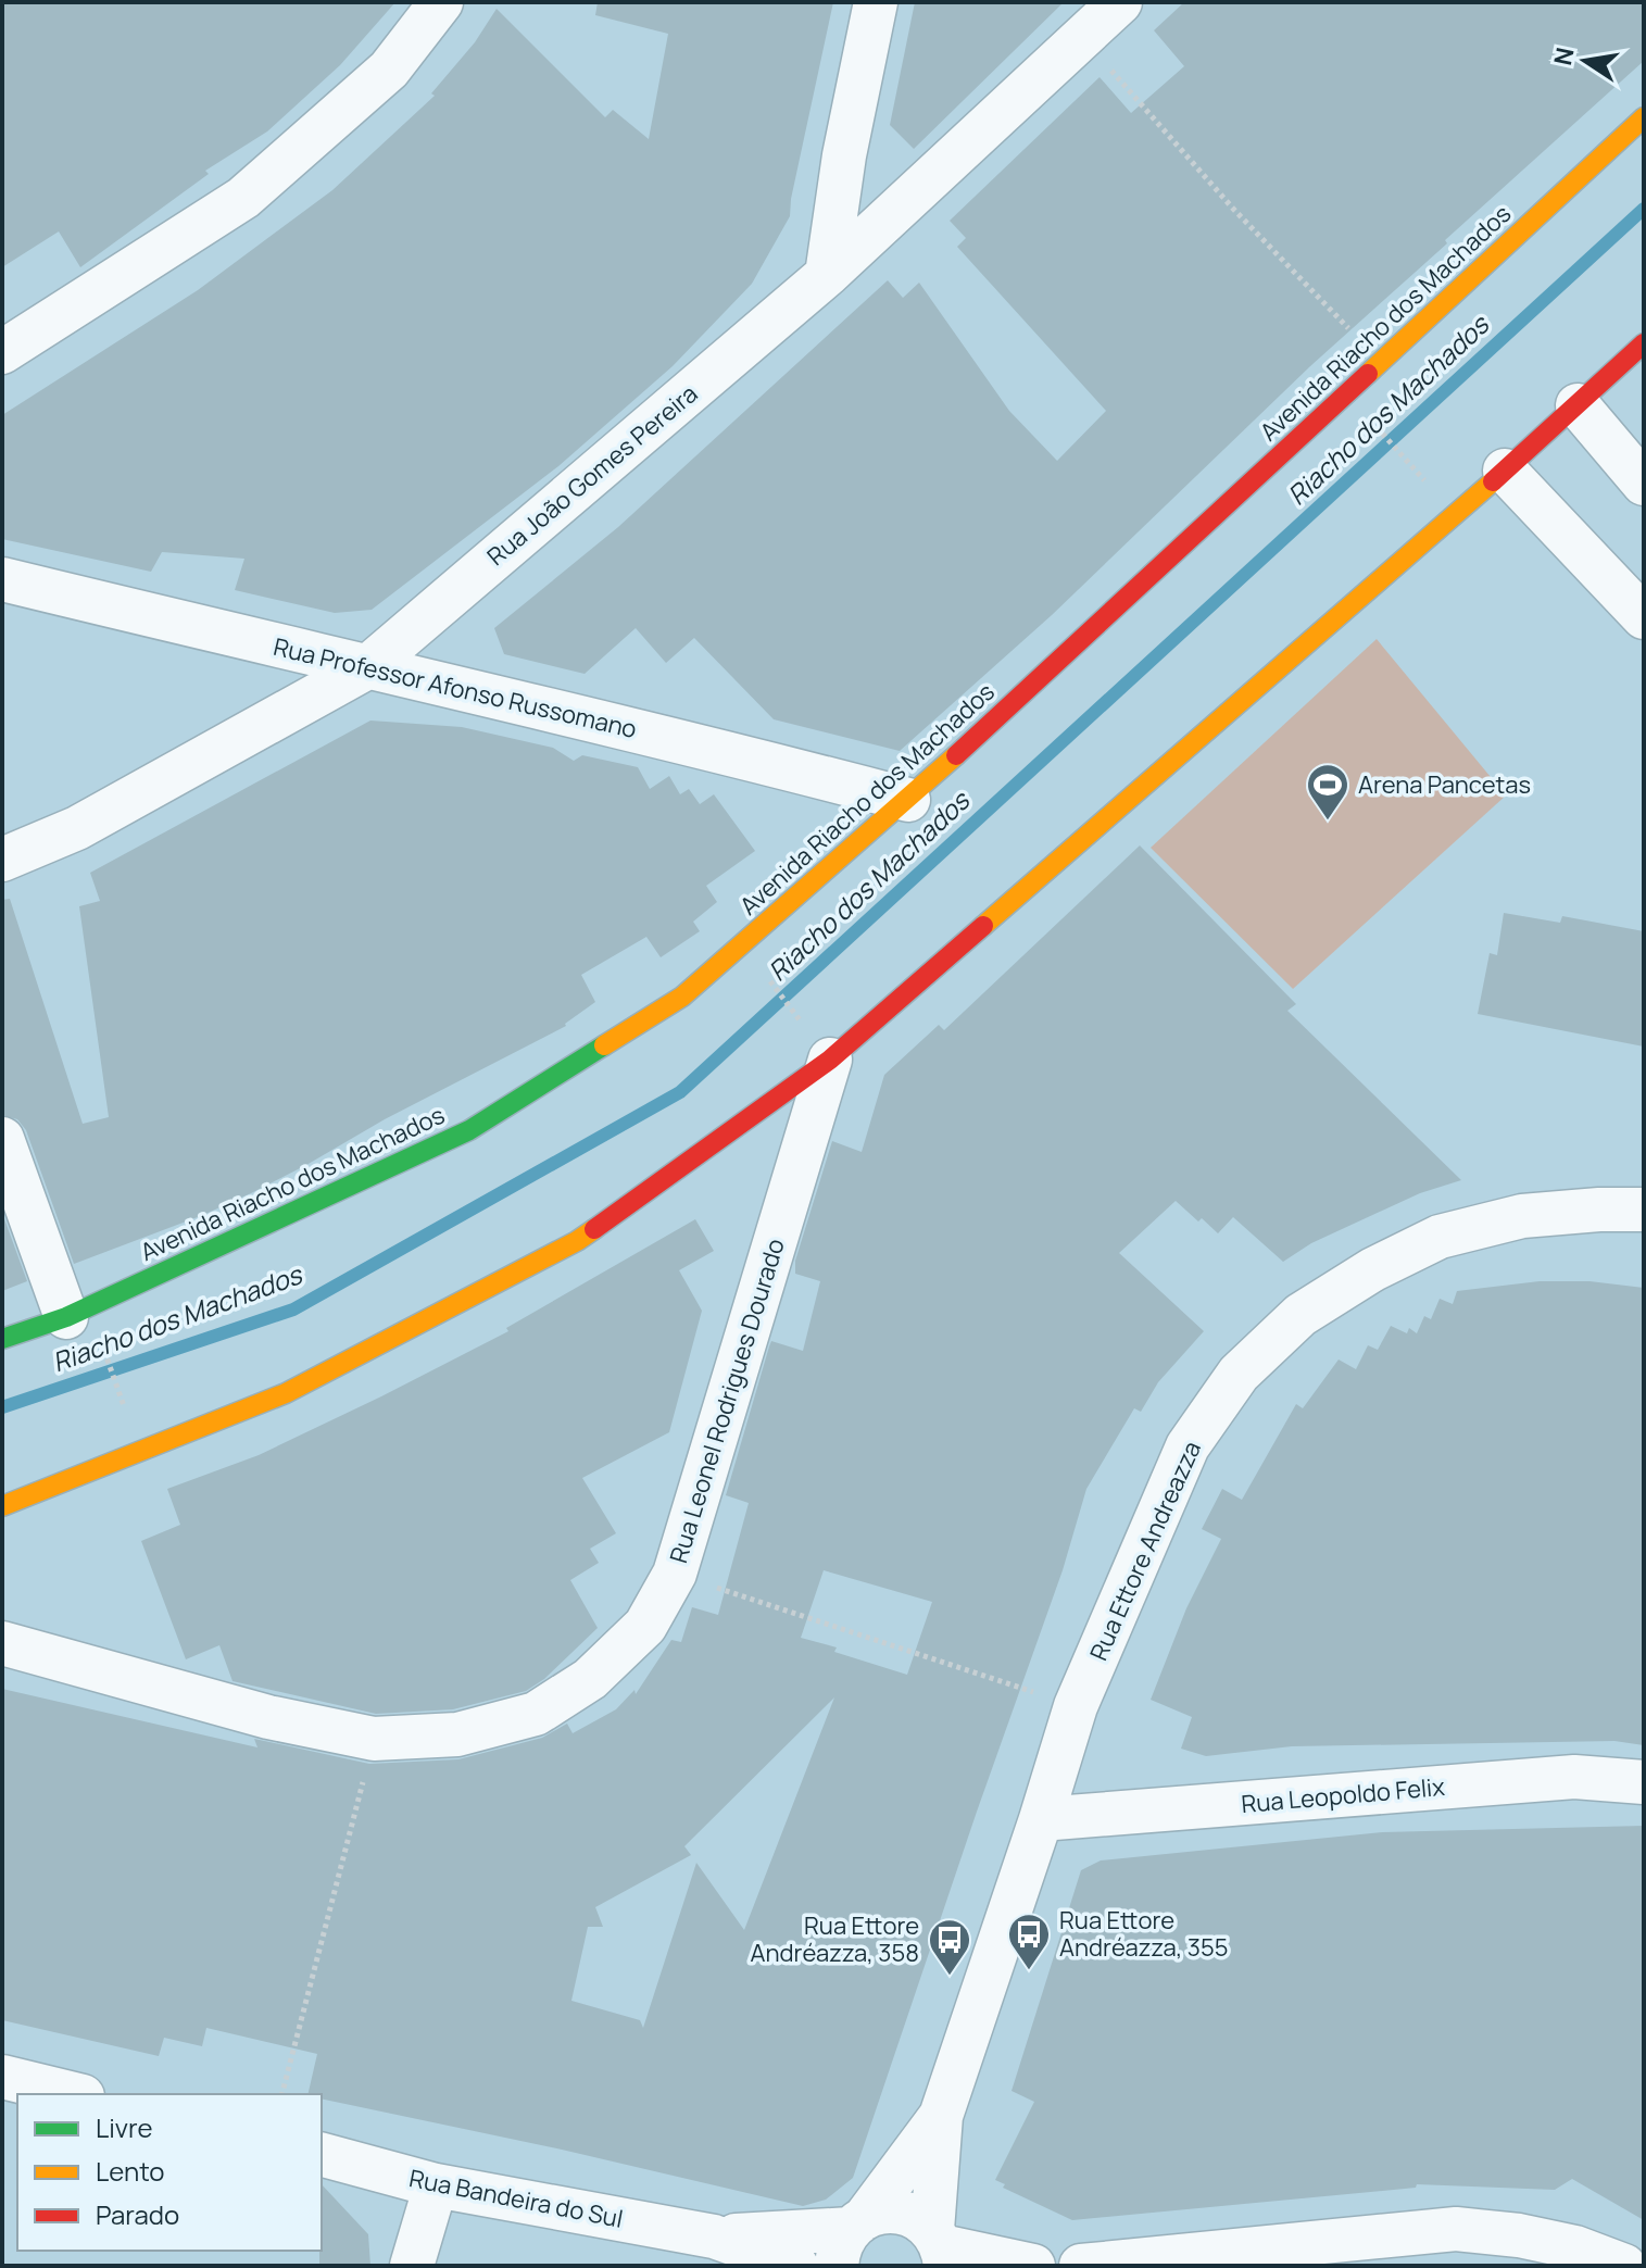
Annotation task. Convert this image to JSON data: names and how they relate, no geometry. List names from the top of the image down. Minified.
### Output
{"streets":{"street":["Avenida Riacho dos Machados","Rua João Gomes Pereira","Rua Professor Afonso Russomano","Rua Leonel Rodrigues Dourado","Rua Ettore Andreazza","Rua Leopoldo Felix","Rua Bandeira do Sul"]},"crossings":[["Avenida Riacho dos Machados","Rua Professor Afonso Russomano"],["Rua João Gomes Pereira","Rua Professor Afonso Russomano"],["Rua Ettore Andreazza","Rua Leopoldo Felix"],["Rua Ettore Andreazza","Rua Bandeira do Sul"]],"water":["Riacho dos Machados"],"places":{"sports":["Arena Pancetas"],"bus stop":["Rua Ettore Andréazza, 355","Rua Ettore Andréazza, 358"]},"legend":["Livre","Lento","Parado"],"north":"left"}
